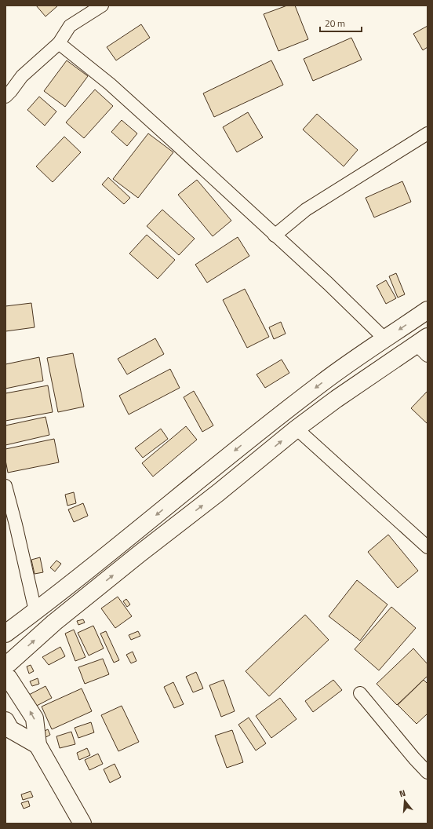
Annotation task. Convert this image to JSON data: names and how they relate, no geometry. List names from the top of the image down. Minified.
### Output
{"scale_bar":"20 m","north":"top"}
